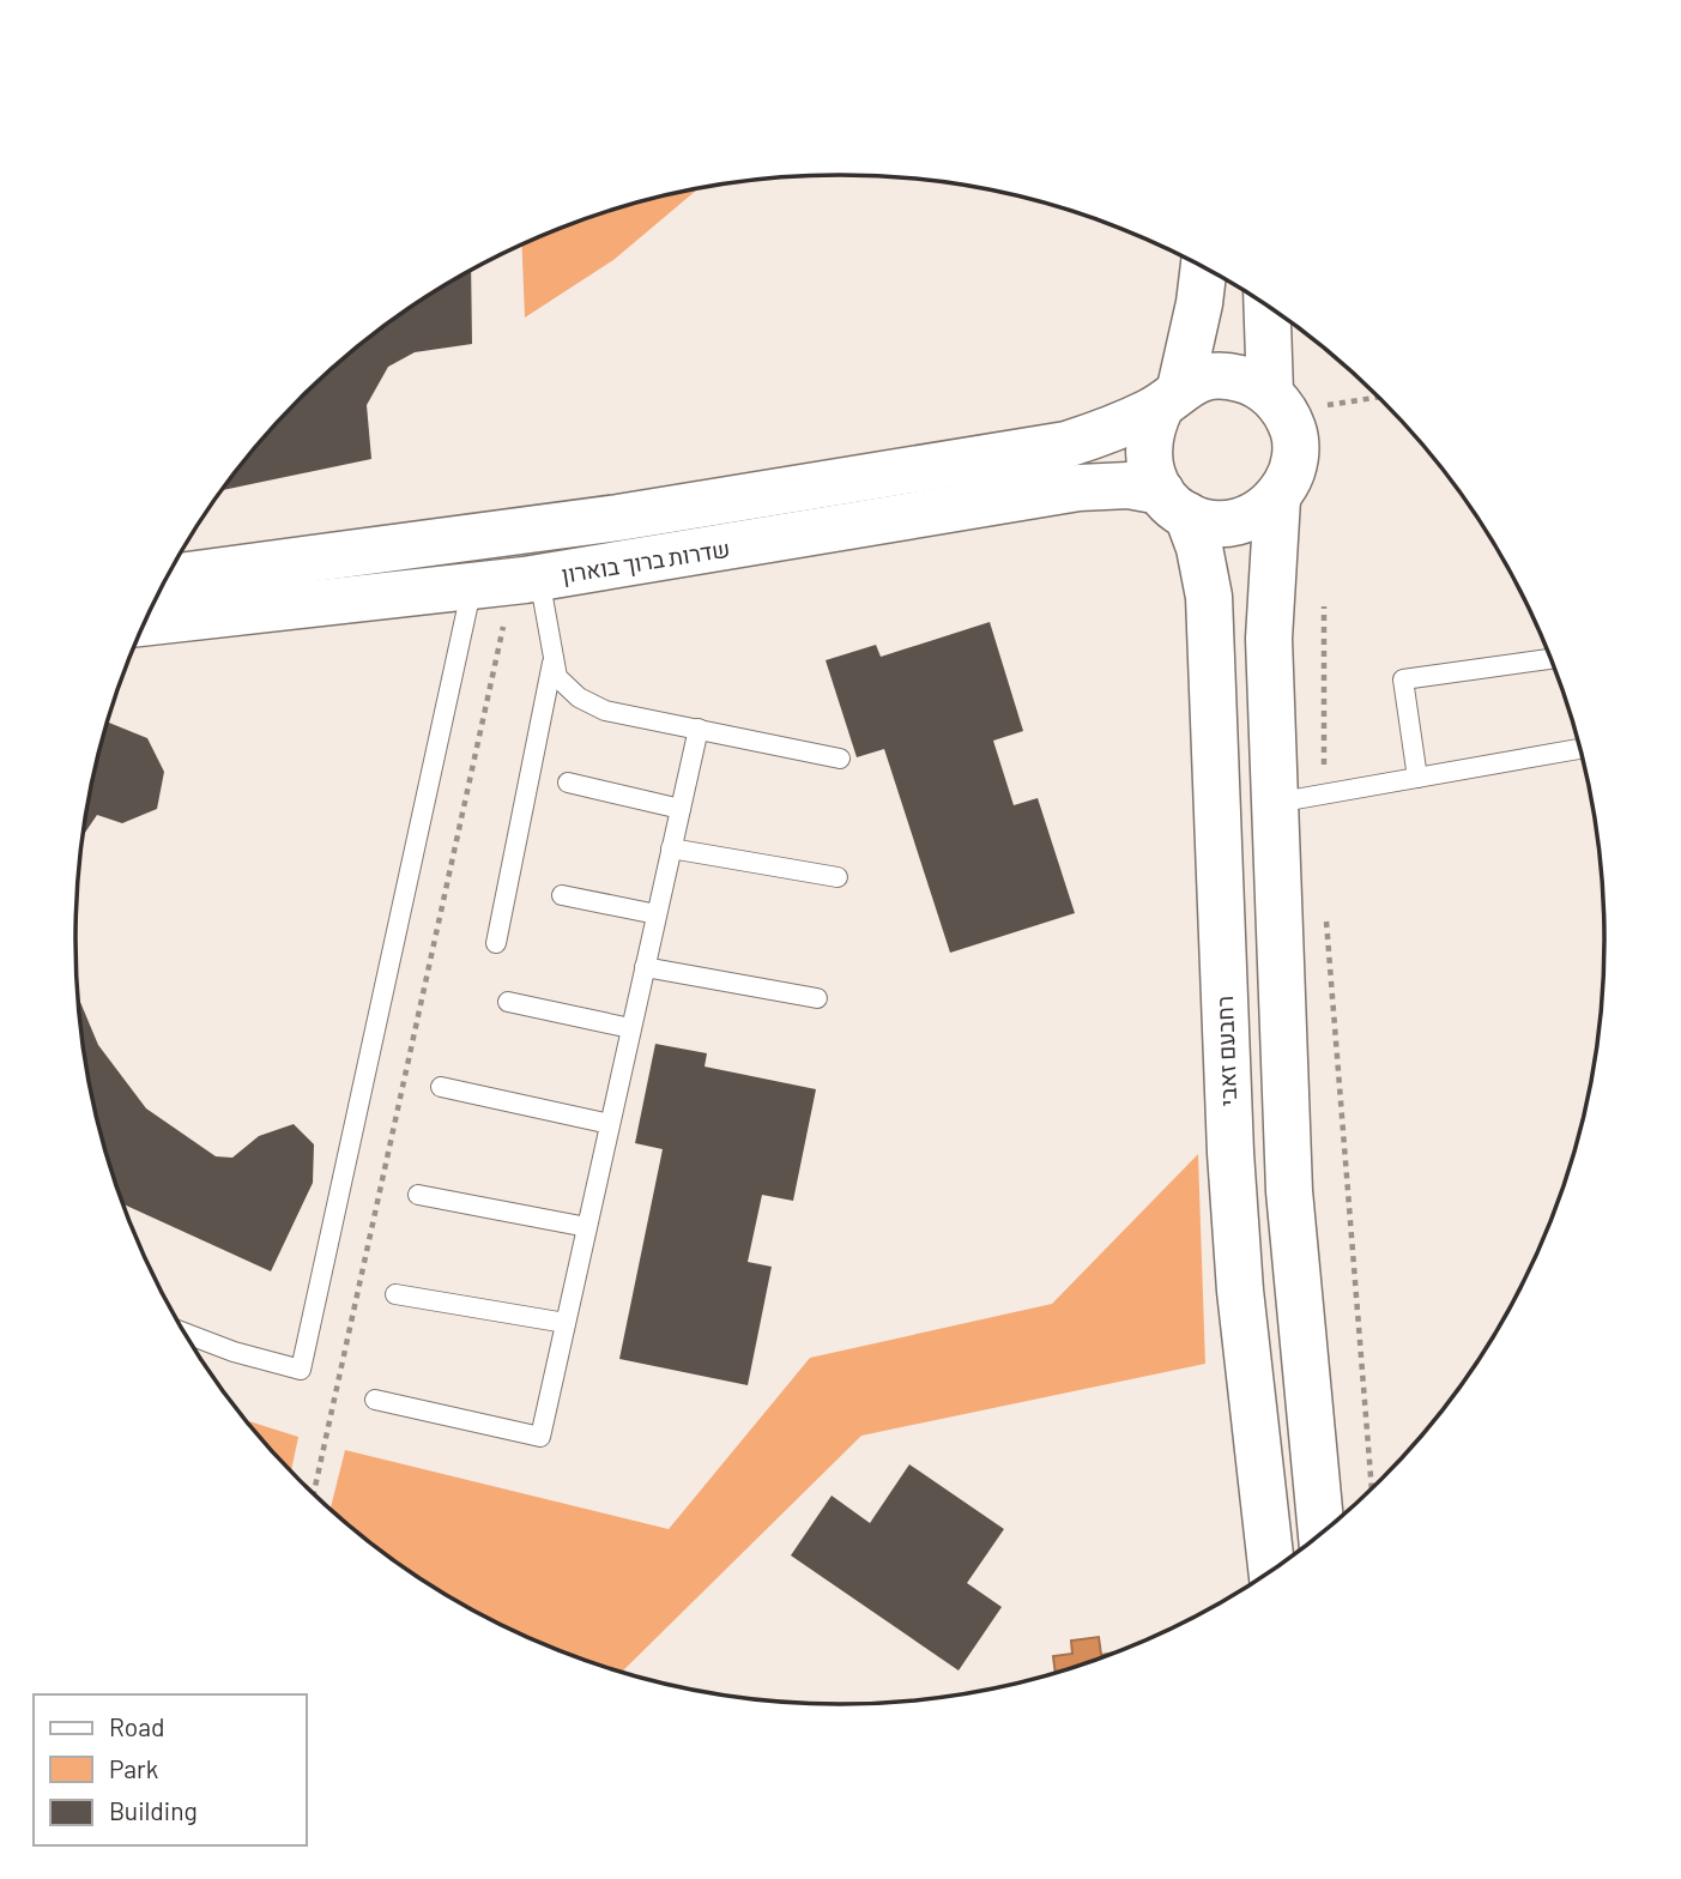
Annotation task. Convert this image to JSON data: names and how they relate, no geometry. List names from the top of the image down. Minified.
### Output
{"streets":{"street":["שדרות ברוך בוארון","רחבעם זאבי"]},"crossings":[["שדרות ברוך בוארון","רחבעם זאבי"]],"legend":["Road","Park","Building"]}
